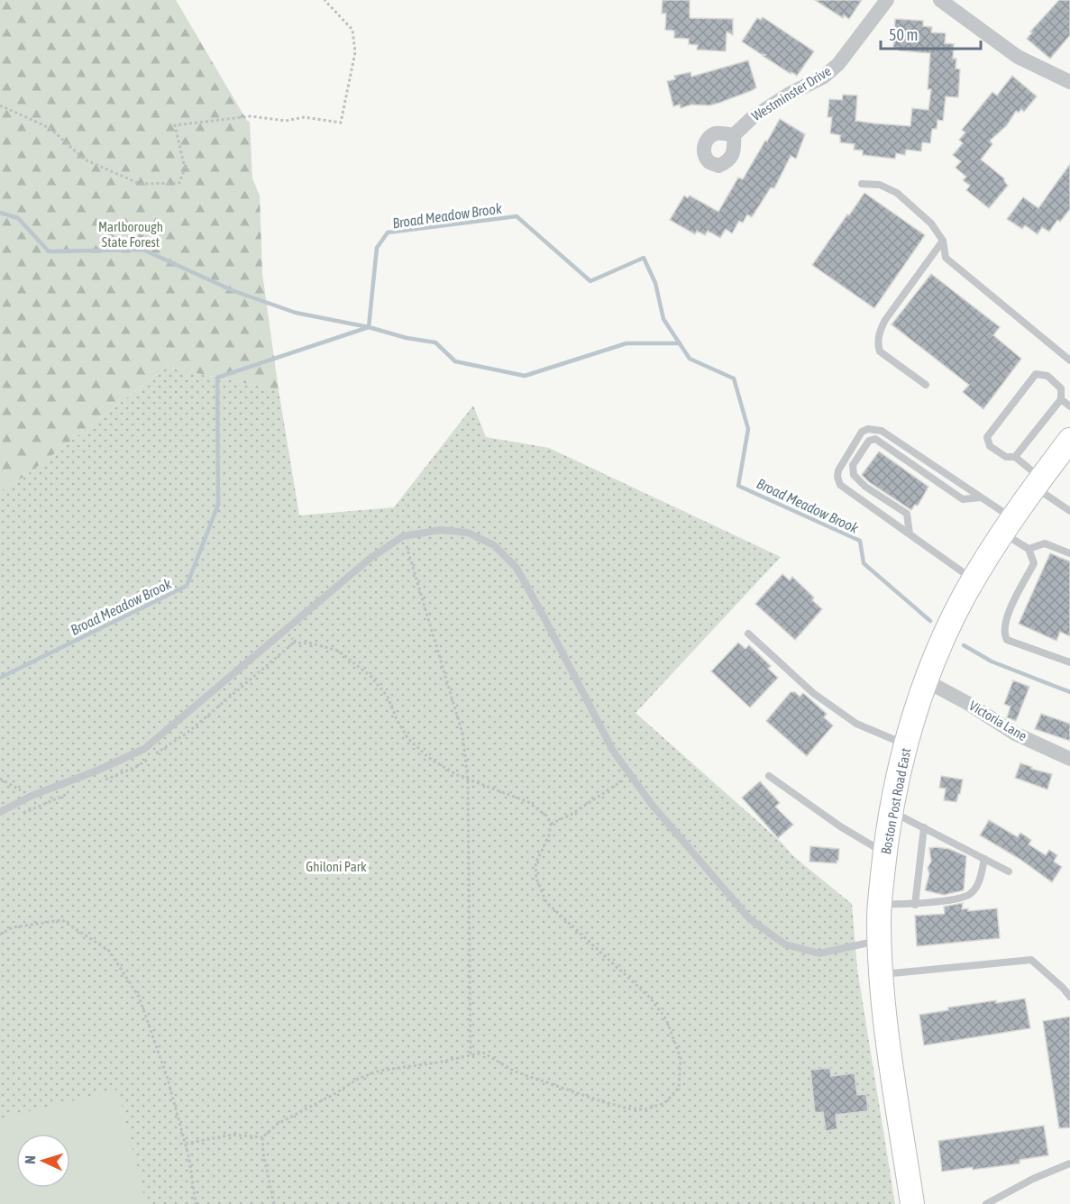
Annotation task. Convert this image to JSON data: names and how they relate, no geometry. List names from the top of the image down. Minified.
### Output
{"streets":{"main road":["Boston Post Road East"],"street":["Westminster Drive","Victoria Lane"]},"crossings":[["Victoria Lane","Boston Post Road East"]],"water":["Broad Meadow Brook"],"parks":["Marlborough State Forest","Ghiloni Park"],"scale_bar":"50 m","north":"left"}
